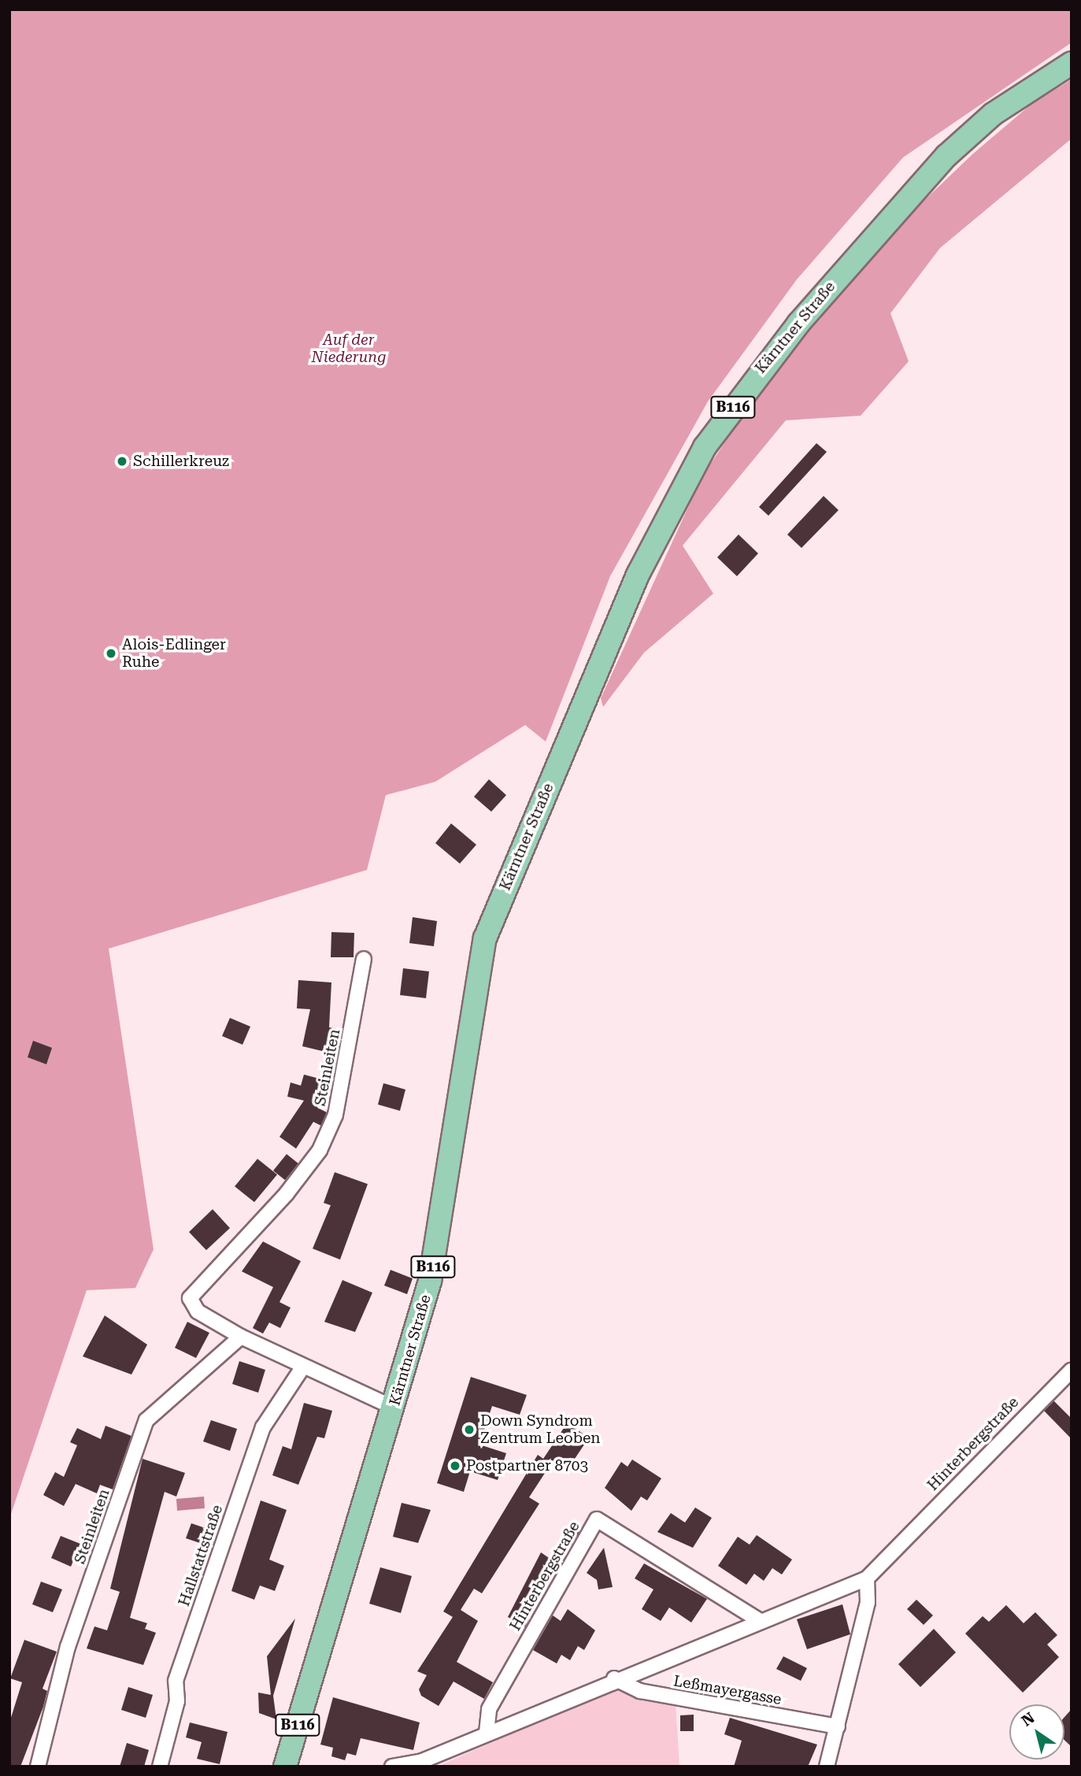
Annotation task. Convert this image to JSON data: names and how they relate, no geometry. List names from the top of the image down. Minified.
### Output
{"streets":{"main road":["Kärntner Straße","B116"],"street":["Steinleiten","Hinterbergstraße","Hallstattstraße","Leßmayergasse"]},"crossings":[["Kärntner Straße","Steinleiten"],["Steinleiten","Hallstattstraße"],["Hinterbergstraße","Leßmayergasse"]],"parks":["Auf der Niederung"],"places":["Schillerkreuz","Alois-Edlinger Ruhe","Down Syndrom Zentrum Leoben","Postpartner 8703"],"north":"top left"}
